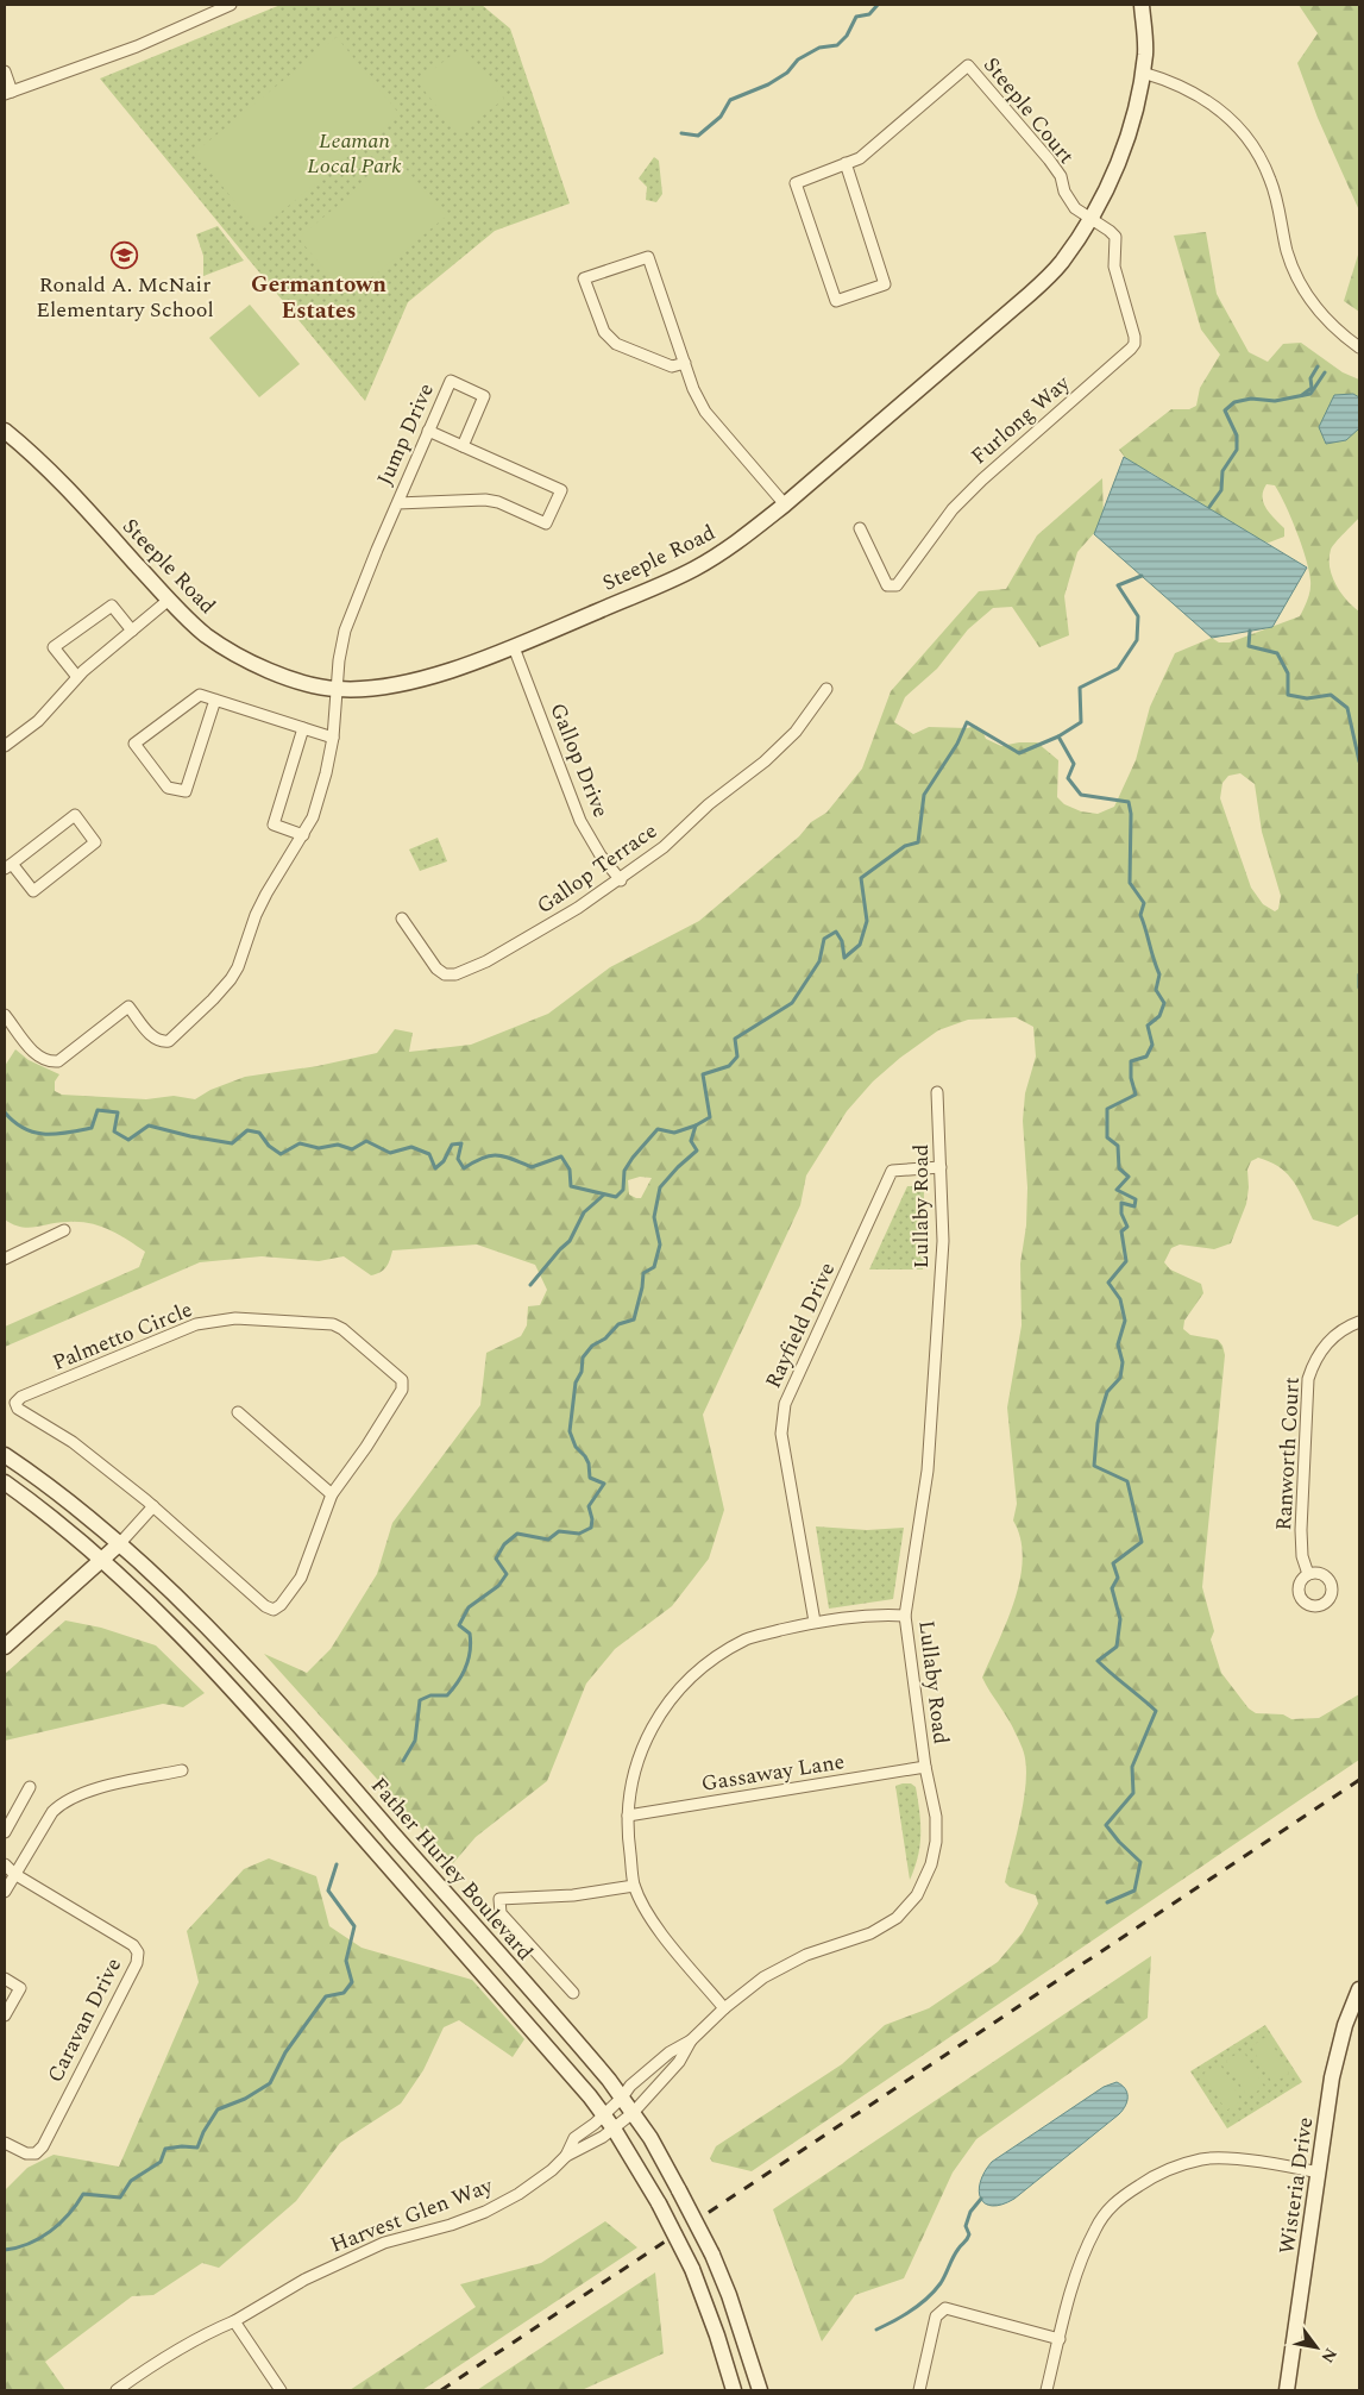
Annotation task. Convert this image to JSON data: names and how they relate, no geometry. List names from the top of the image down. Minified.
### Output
{"streets":{"main road":["Steeple Road","Father Hurley Boulevard","Wisteria Drive"],"street":["Steeple Court","Furlong Way","Jump Drive","Gallop Drive","Gallop Terrace","Lullaby Road","Rayfield Drive","Palmetto Circle","Ranworth Court","Gassaway Lane","Caravan Drive","Harvest Glen Way"]},"crossings":[["Steeple Court","Furlong Way"],["Steeple Court","Steeple Road"],["Furlong Way","Steeple Road"],["Jump Drive","Steeple Road"],["Steeple Road","Gallop Drive"],["Gallop Drive","Gallop Terrace"],["Lullaby Road","Rayfield Drive"],["Lullaby Road","Gassaway Lane"],["Lullaby Road","Father Hurley Boulevard"],["Lullaby Road","Harvest Glen Way"],["Father Hurley Boulevard","Harvest Glen Way"]],"districts":["Germantown Estates"],"parks":["Leaman Local Park"],"places":{"school or university":["Ronald A. McNair Elementary School"]},"north":"bottom right"}
